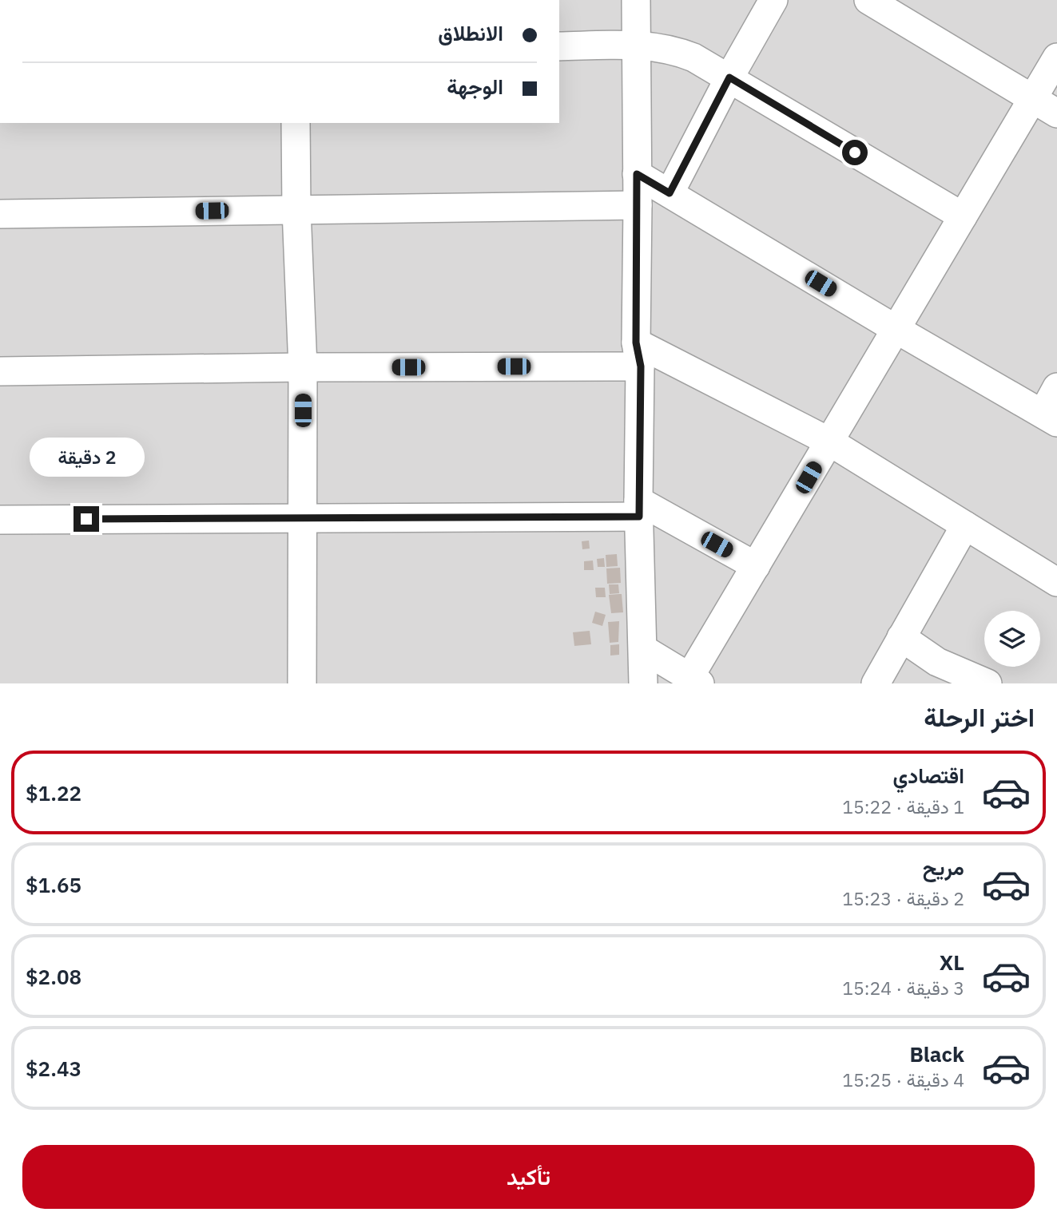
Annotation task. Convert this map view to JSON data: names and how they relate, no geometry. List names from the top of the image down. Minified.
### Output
{"page":{"banner":["الانطلاق","الوجهة"],"bubble":"2 دقيقة","heading":"اختر الرحلة","list":[{"name":"اقتصادي","note":"1 دقيقة · 15:22","value":"$1.22"},{"name":"مريح","note":"2 دقيقة · 15:23","value":"$1.65"},{"name":"XL","note":"3 دقيقة · 15:24","value":"$2.08"},{"name":"Black","note":"4 دقيقة · 15:25","value":"$2.43"}],"buttons":"تأكيد"}}
